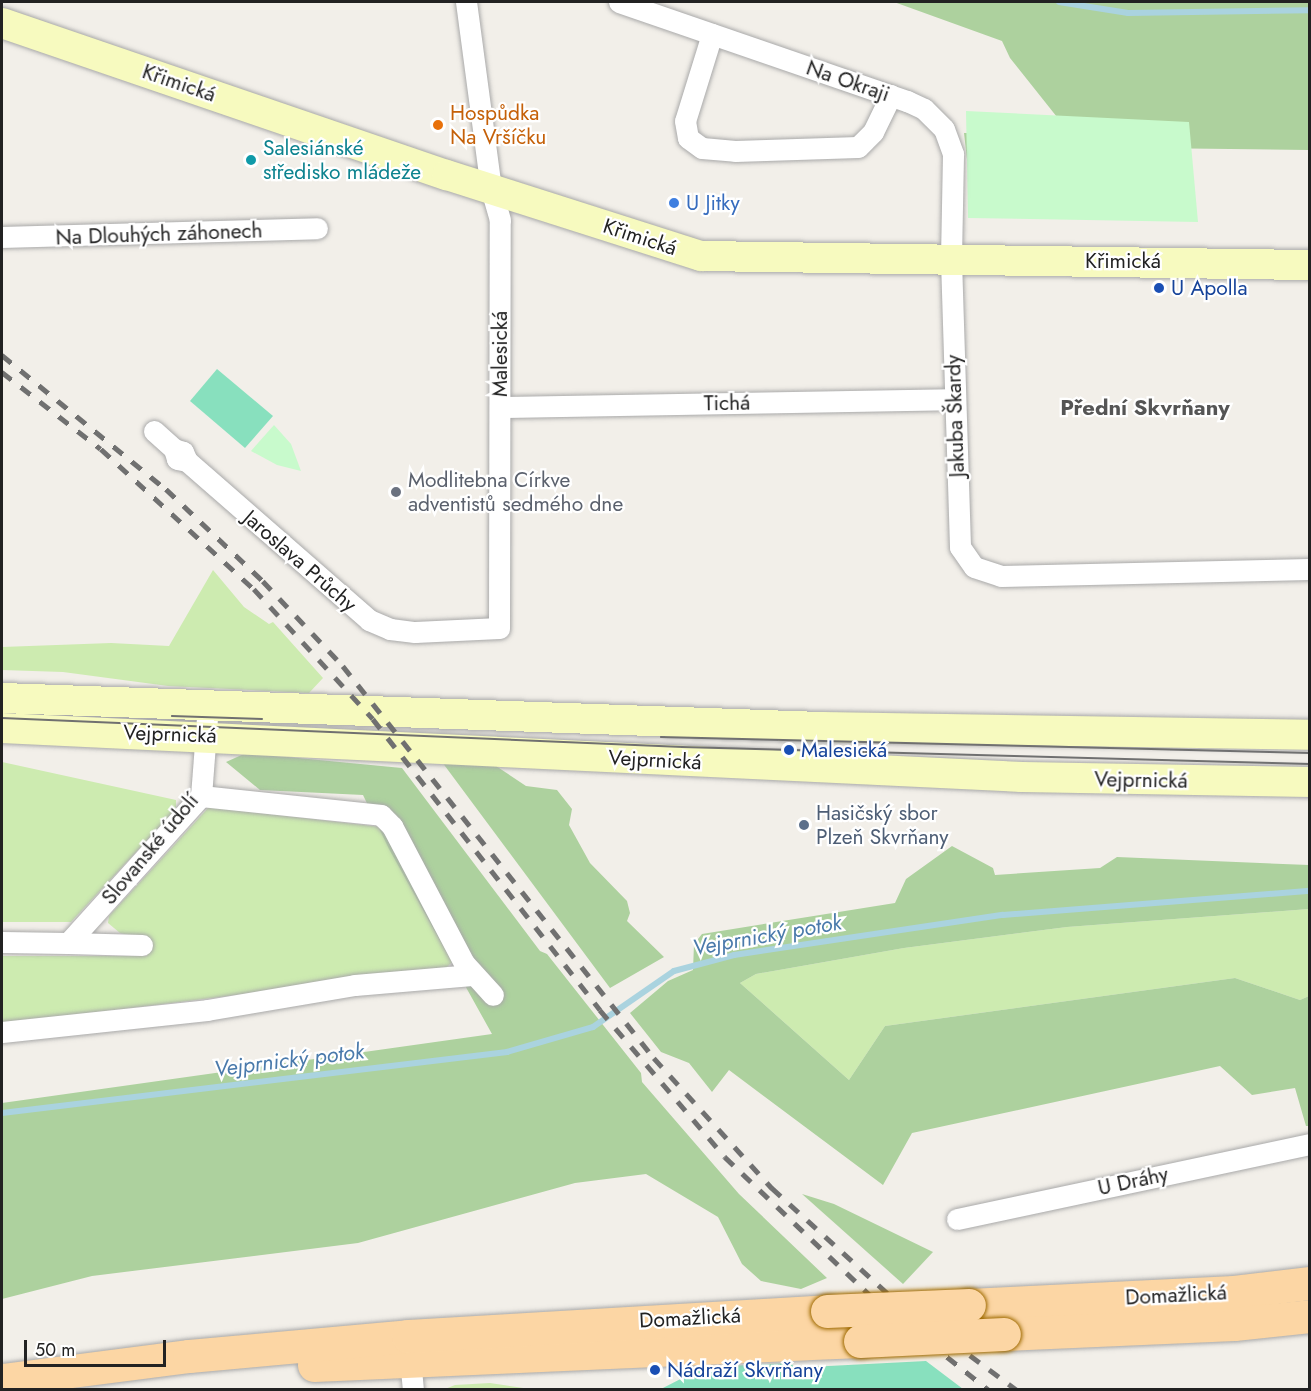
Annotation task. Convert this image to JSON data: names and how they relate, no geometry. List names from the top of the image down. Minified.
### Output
{"streets":{"main road":["Křimická","Vejprnická","Domažlická"],"street":["Na Okraji","Na Dlouhých záhonech","Malesická","Tichá","Jakuba Škardy","Jaroslava Průchy","Slovanské údolí","U Dráhy"]},"crossings":[["Na Okraji","Křimická"],["Na Okraji","Jakuba Škardy"],["Křimická","Malesická"],["Křimická","Jakuba Škardy"],["Malesická","Tichá"],["Malesická","Jaroslava Průchy"],["Tichá","Jakuba Škardy"],["Vejprnická","Slovanské údolí"]],"districts":["Přední Skvrňany"],"water":["Vejprnický potok"],"places":["Hospůdka Na Vršíčku","Salesiánské středisko mládeže","U Jitky","U Apolla","Modlitebna Církve adventistů sedmého dne","Malesická","Hasičský sbor Plzeň Skvrňany","Nádraží Skvrňany"],"scale_bar":"50 m"}
